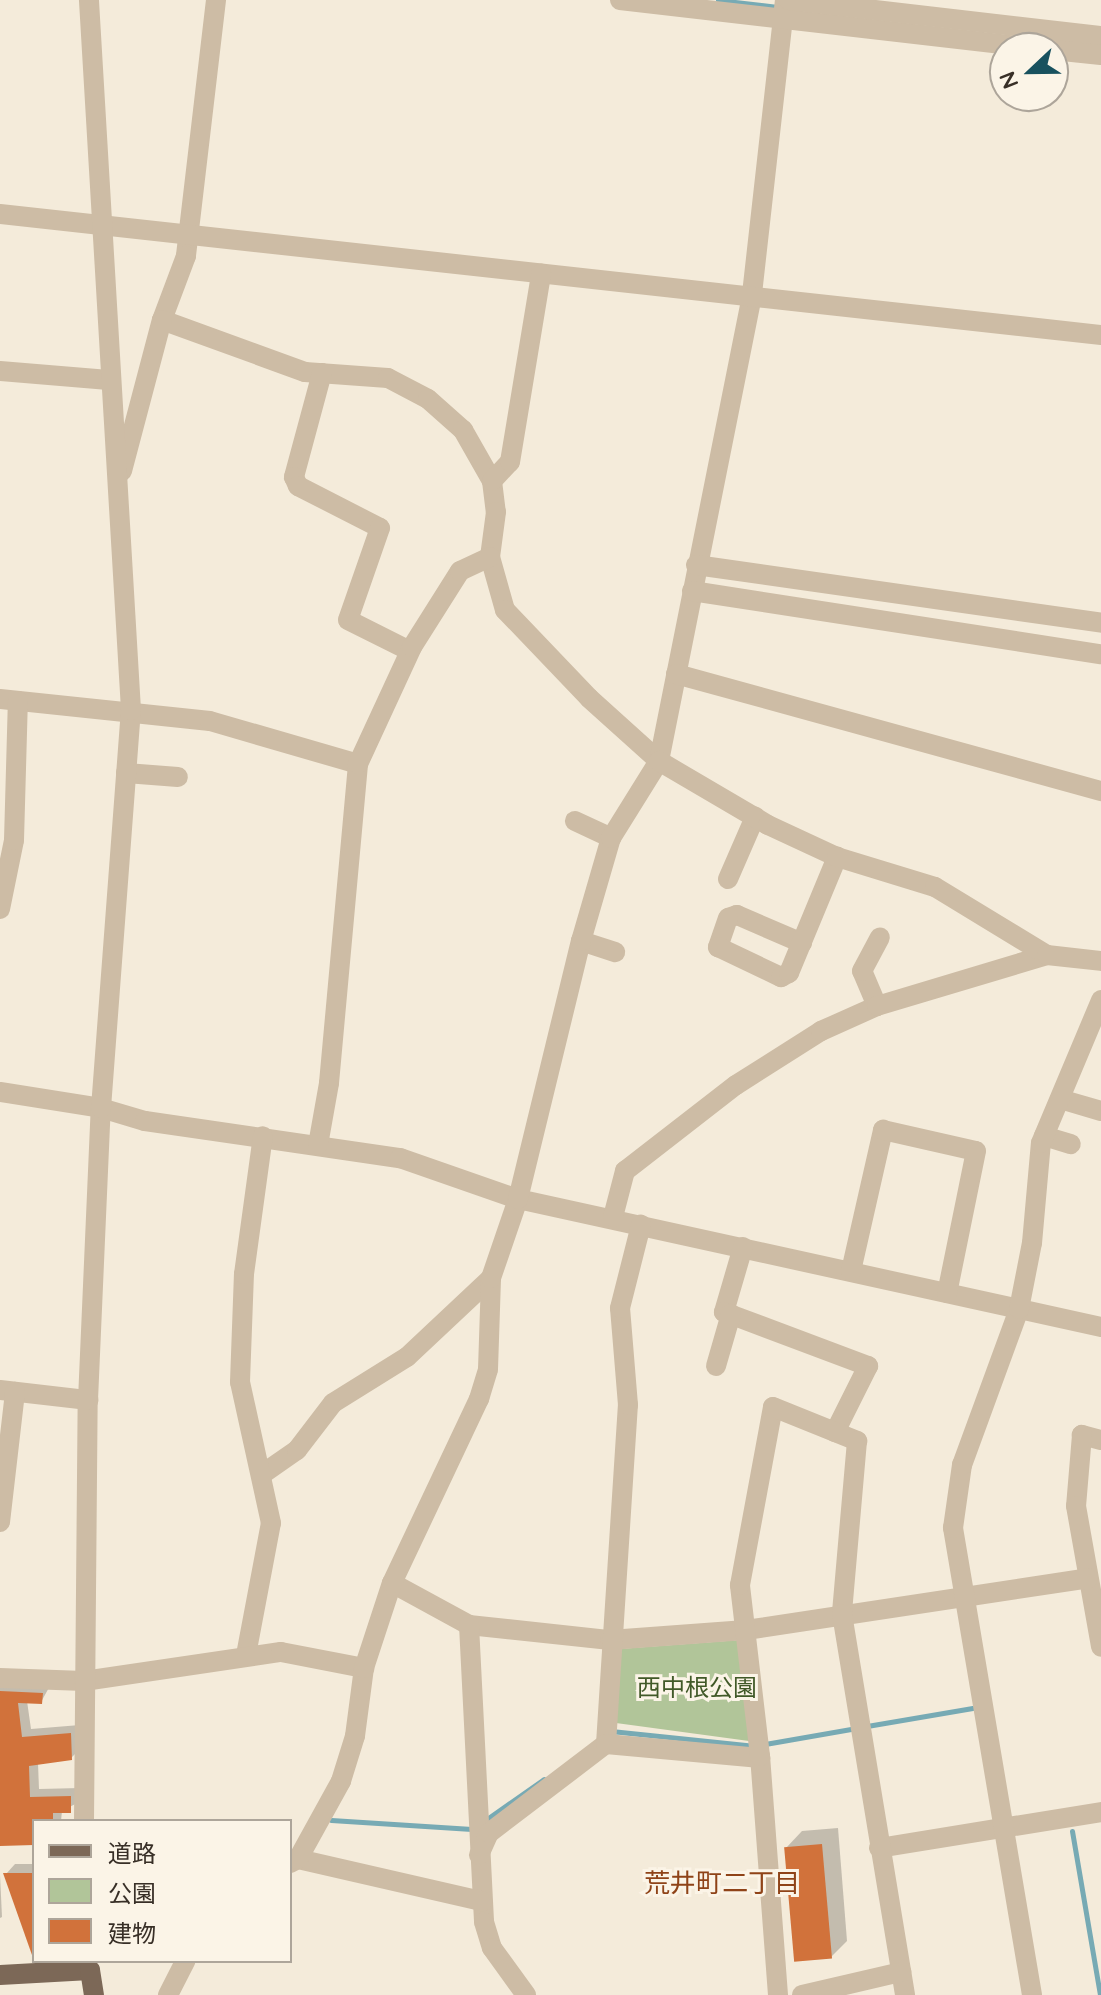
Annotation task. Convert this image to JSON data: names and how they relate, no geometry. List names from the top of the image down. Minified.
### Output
{"districts":["荒井町二丁目"],"parks":["西中根公園"],"legend":["道路","公園","建物"],"north":"left"}
